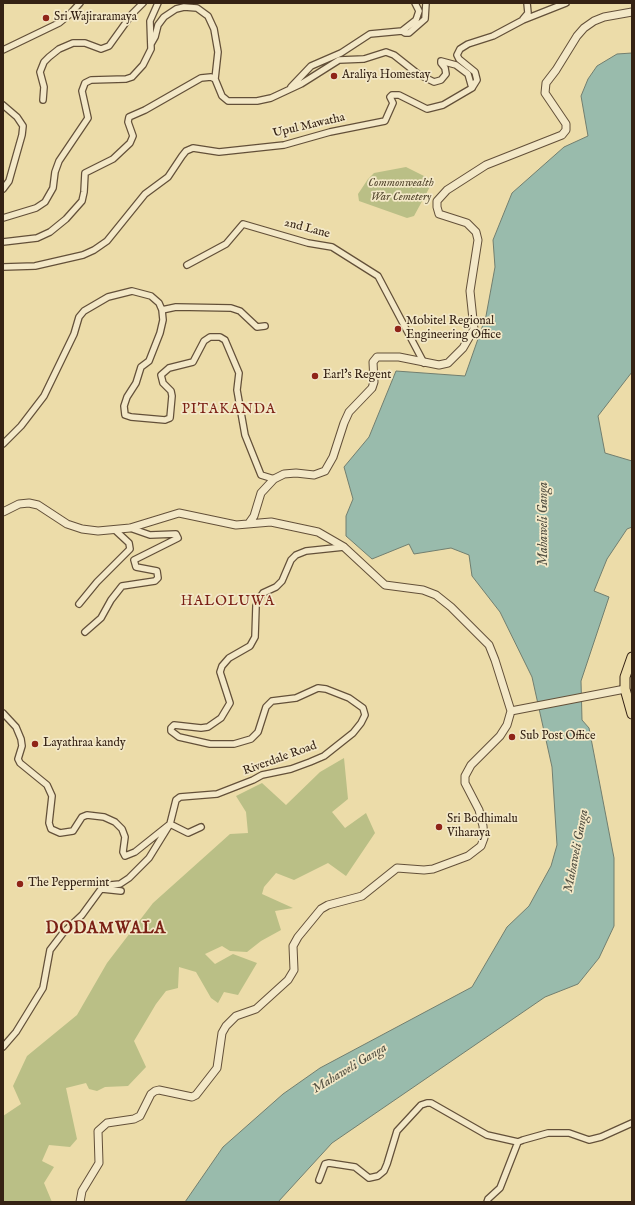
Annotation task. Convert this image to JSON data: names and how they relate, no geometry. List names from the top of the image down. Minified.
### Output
{"streets":{"street":["Upul Mawatha","2nd Lane","Riverdale Road"]},"districts":["PITAKANDA","HALOLUWA","DODAMWALA"],"water":["Mahaweli Ganga"],"parks":["Commonwealth War Cemetery"],"places":["Sri Wajiraramaya","Araliya Homestay","Mobitel Regional Engineering Office","Earl's Regent","Sub Post Office","Layathraa kandy","Sri Bodhimalu Viharaya","The Peppermint"]}
